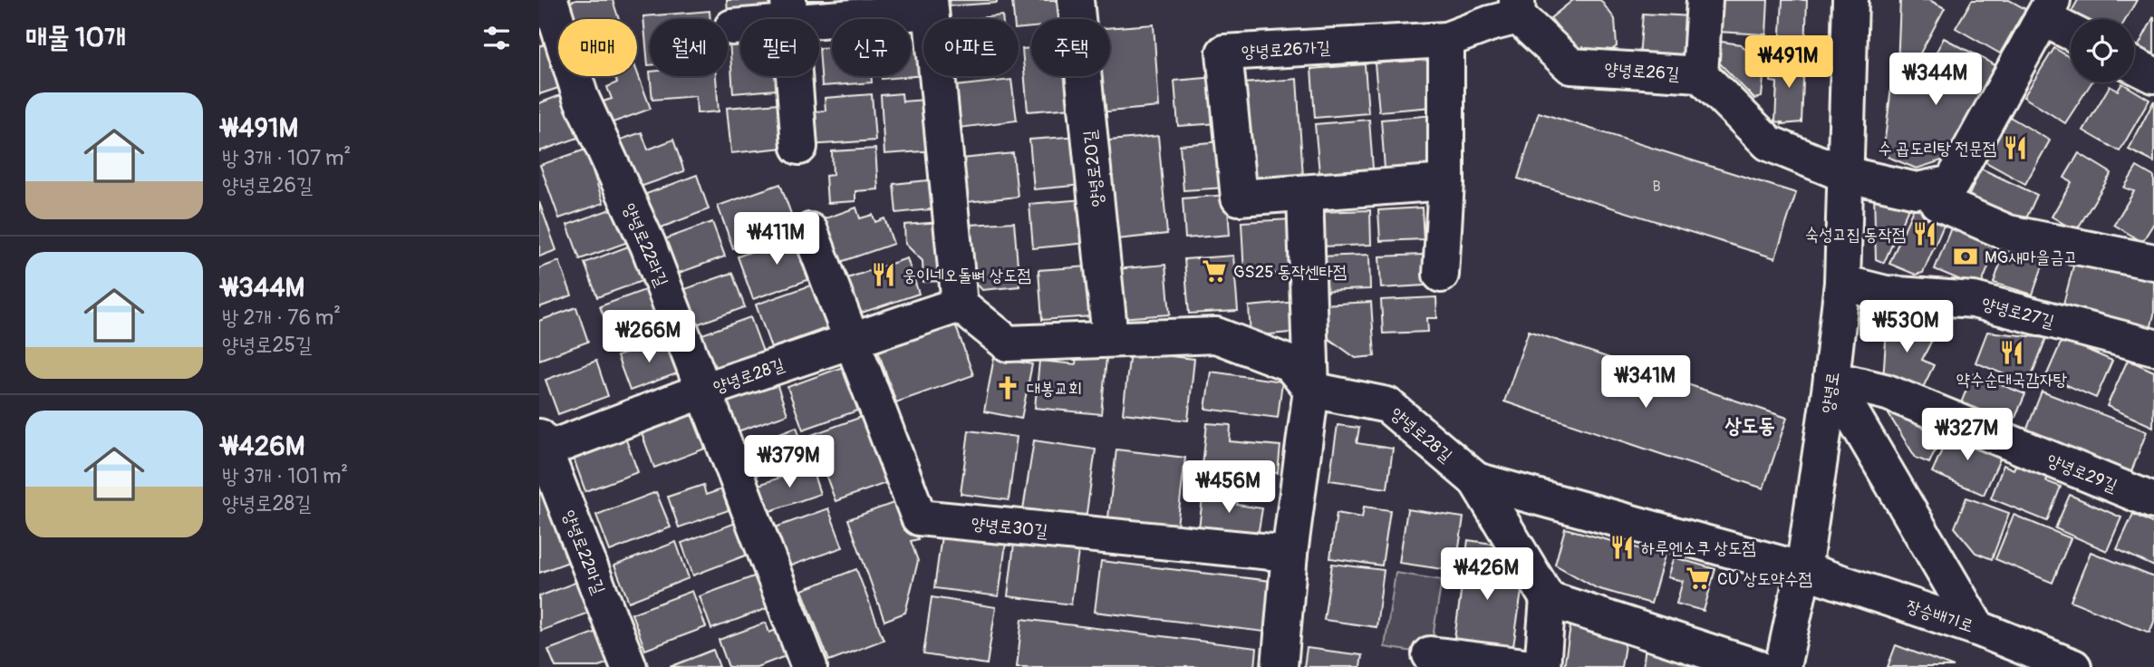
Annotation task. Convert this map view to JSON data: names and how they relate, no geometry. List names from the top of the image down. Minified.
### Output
{"streets":{"street":["양녕로26가길","양녕로26길","양녕로20길","양녕로22라길","양녕로27길","양녕로28길","양녕로","양녕로29길","양녕로30길","양녕로22마길","장승배기로"]},"crossings":[["양녕로26가길","양녕로26길"],["양녕로26길","양녕로"],["양녕로22라길","양녕로28길"],["양녕로27길","양녕로"],["양녕로28길","양녕로30길"],["양녕로28길","양녕로22마길"],["양녕로28길","장승배기로"],["양녕로","양녕로29길"],["양녕로","장승배기로"]],"districts":["상도동"],"places":{"restaurant":["수 곱도리탕 전문점","숙성고집 동작점","웅이네오돌뼈 상도점","약수순대국감자탕","하루엔소쿠 상도점"],"bank":["MG새마을금고"],"supermarket":["GS25 동작센타점","CU 상도약수점"],"church":["대봉교회"]},"house_numbers":["B"],"page":{"heading":"매물 10개","chip":["매매","월세","필터","신규","아파트","주택"],"price":["₩491M","₩344M","₩411M","₩530M","₩266M","₩341M","₩327M","₩379M","₩456M","₩426M"],"list":[{"name":"₩491M","note":"방 3개 · 107 m² · 양녕로26길"},{"name":"₩344M","note":"방 2개 · 76 m² · 양녕로25길"},{"name":"₩426M","note":"방 3개 · 101 m² · 양녕로28길"}]}}
